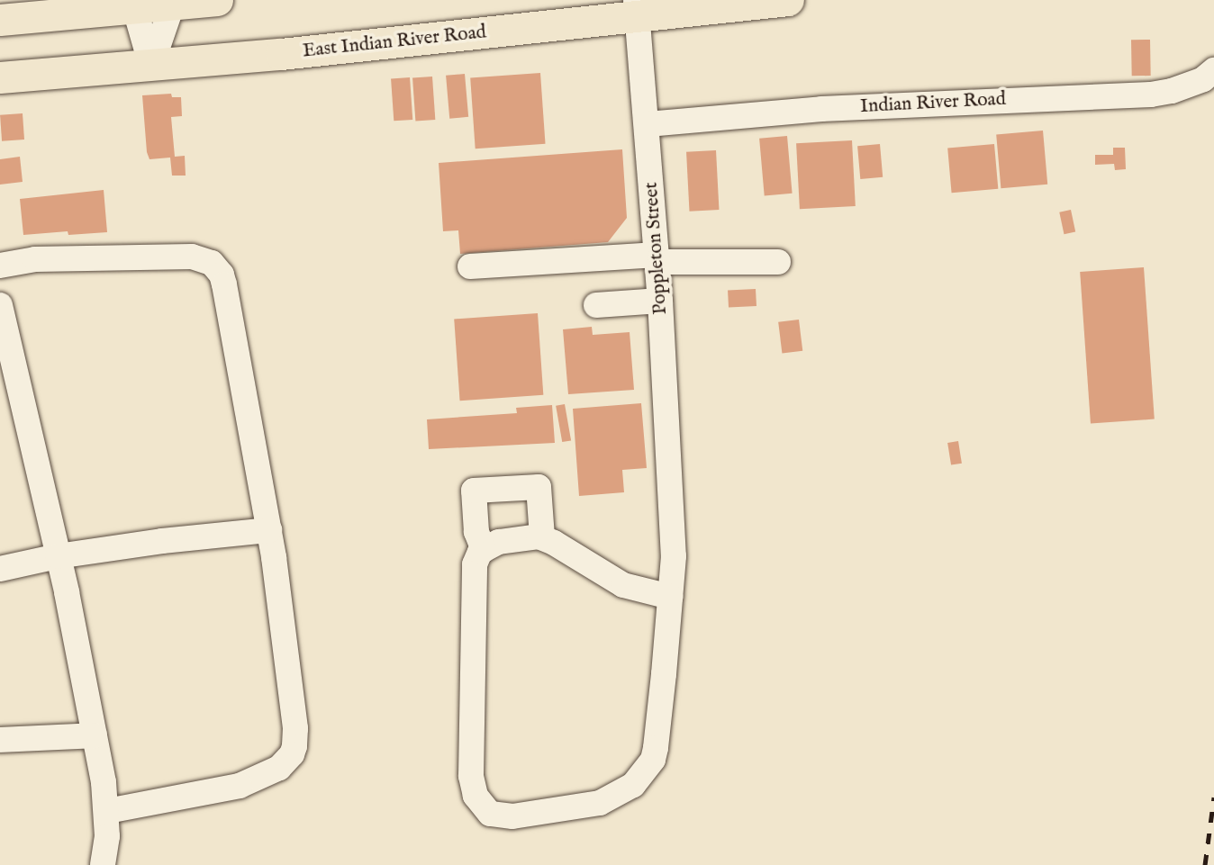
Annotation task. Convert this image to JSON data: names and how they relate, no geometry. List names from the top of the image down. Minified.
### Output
{"streets":{"main road":["East Indian River Road"],"street":["Indian River Road","Poppleton Street"]},"crossings":[["East Indian River Road","Poppleton Street"],["Indian River Road","Poppleton Street"]]}
